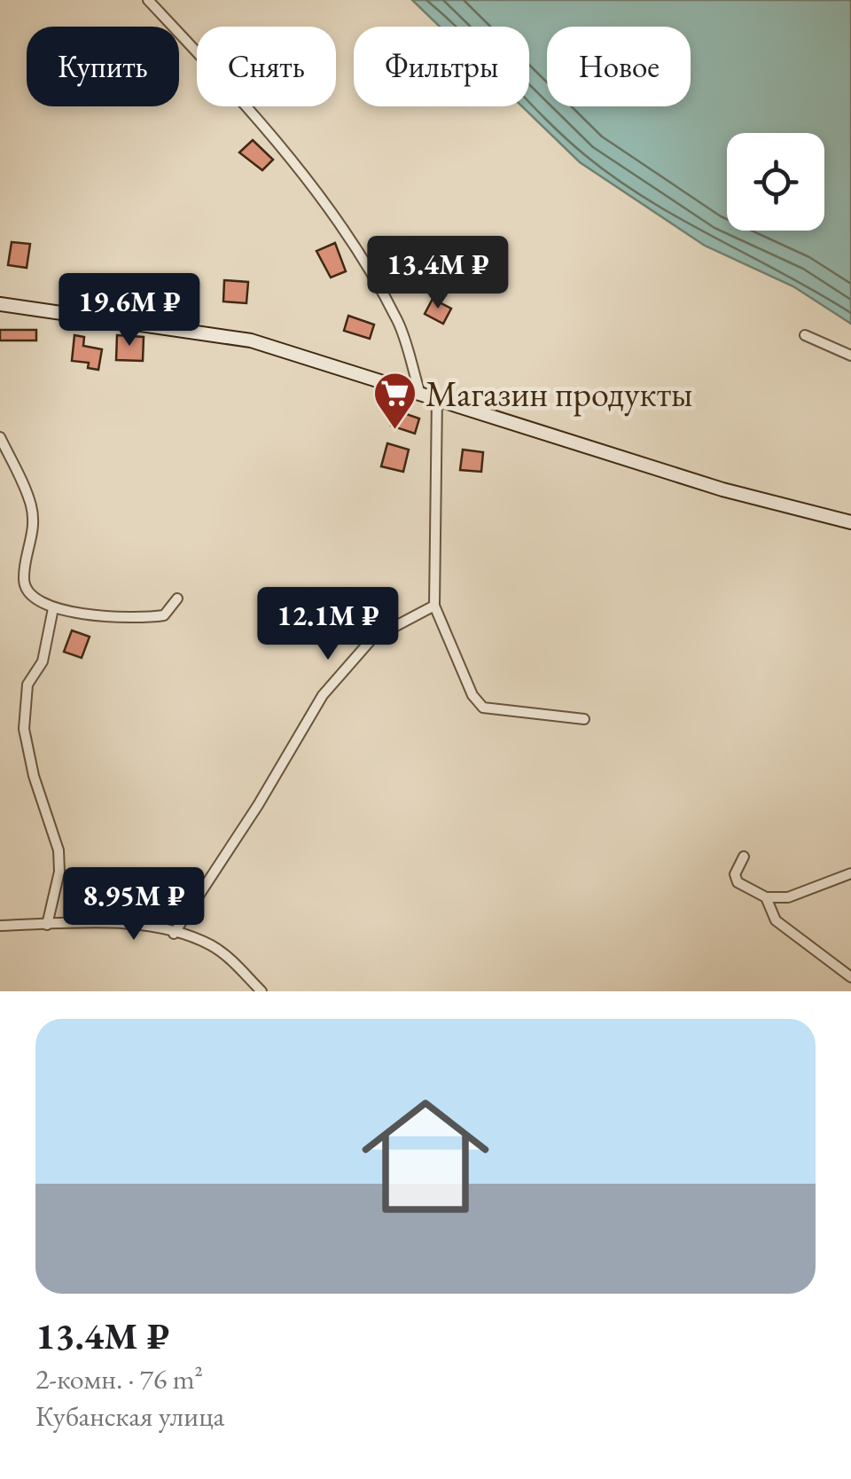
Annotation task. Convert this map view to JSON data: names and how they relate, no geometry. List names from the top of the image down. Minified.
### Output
{"places":{"supermarket":["Магазин продукты"]},"page":{"chip":["Купить","Снять","Фильтры","Новое"],"price":["13.4M ₽","19.6M ₽","12.1M ₽","8.95M ₽"],"list":[{"name":"13.4M ₽","note":"2-комн. · 76 m² · Кубанская улица"}]}}
